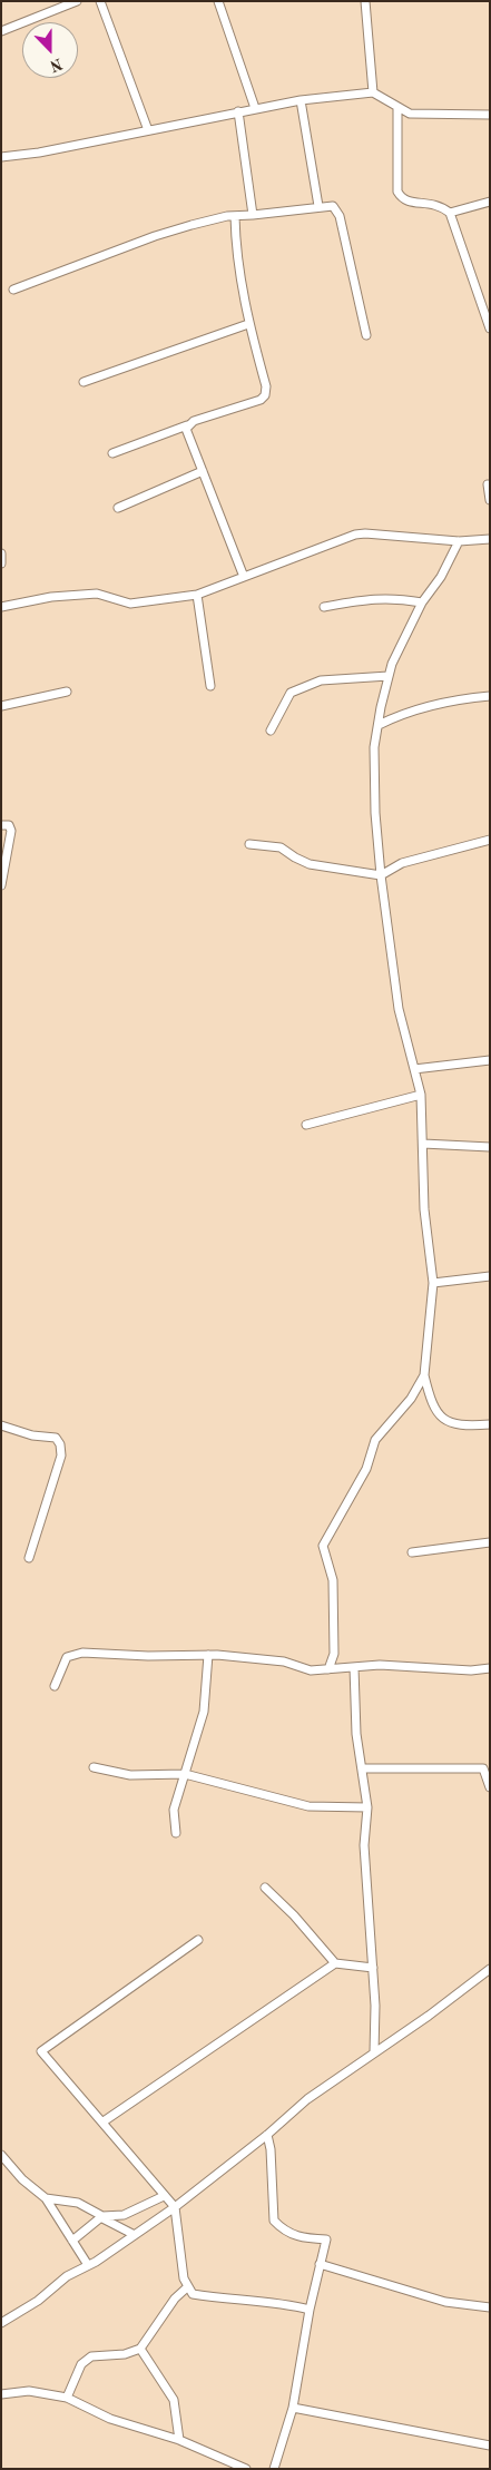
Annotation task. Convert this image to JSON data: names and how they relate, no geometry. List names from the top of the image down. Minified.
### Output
{"north":"bottom"}
